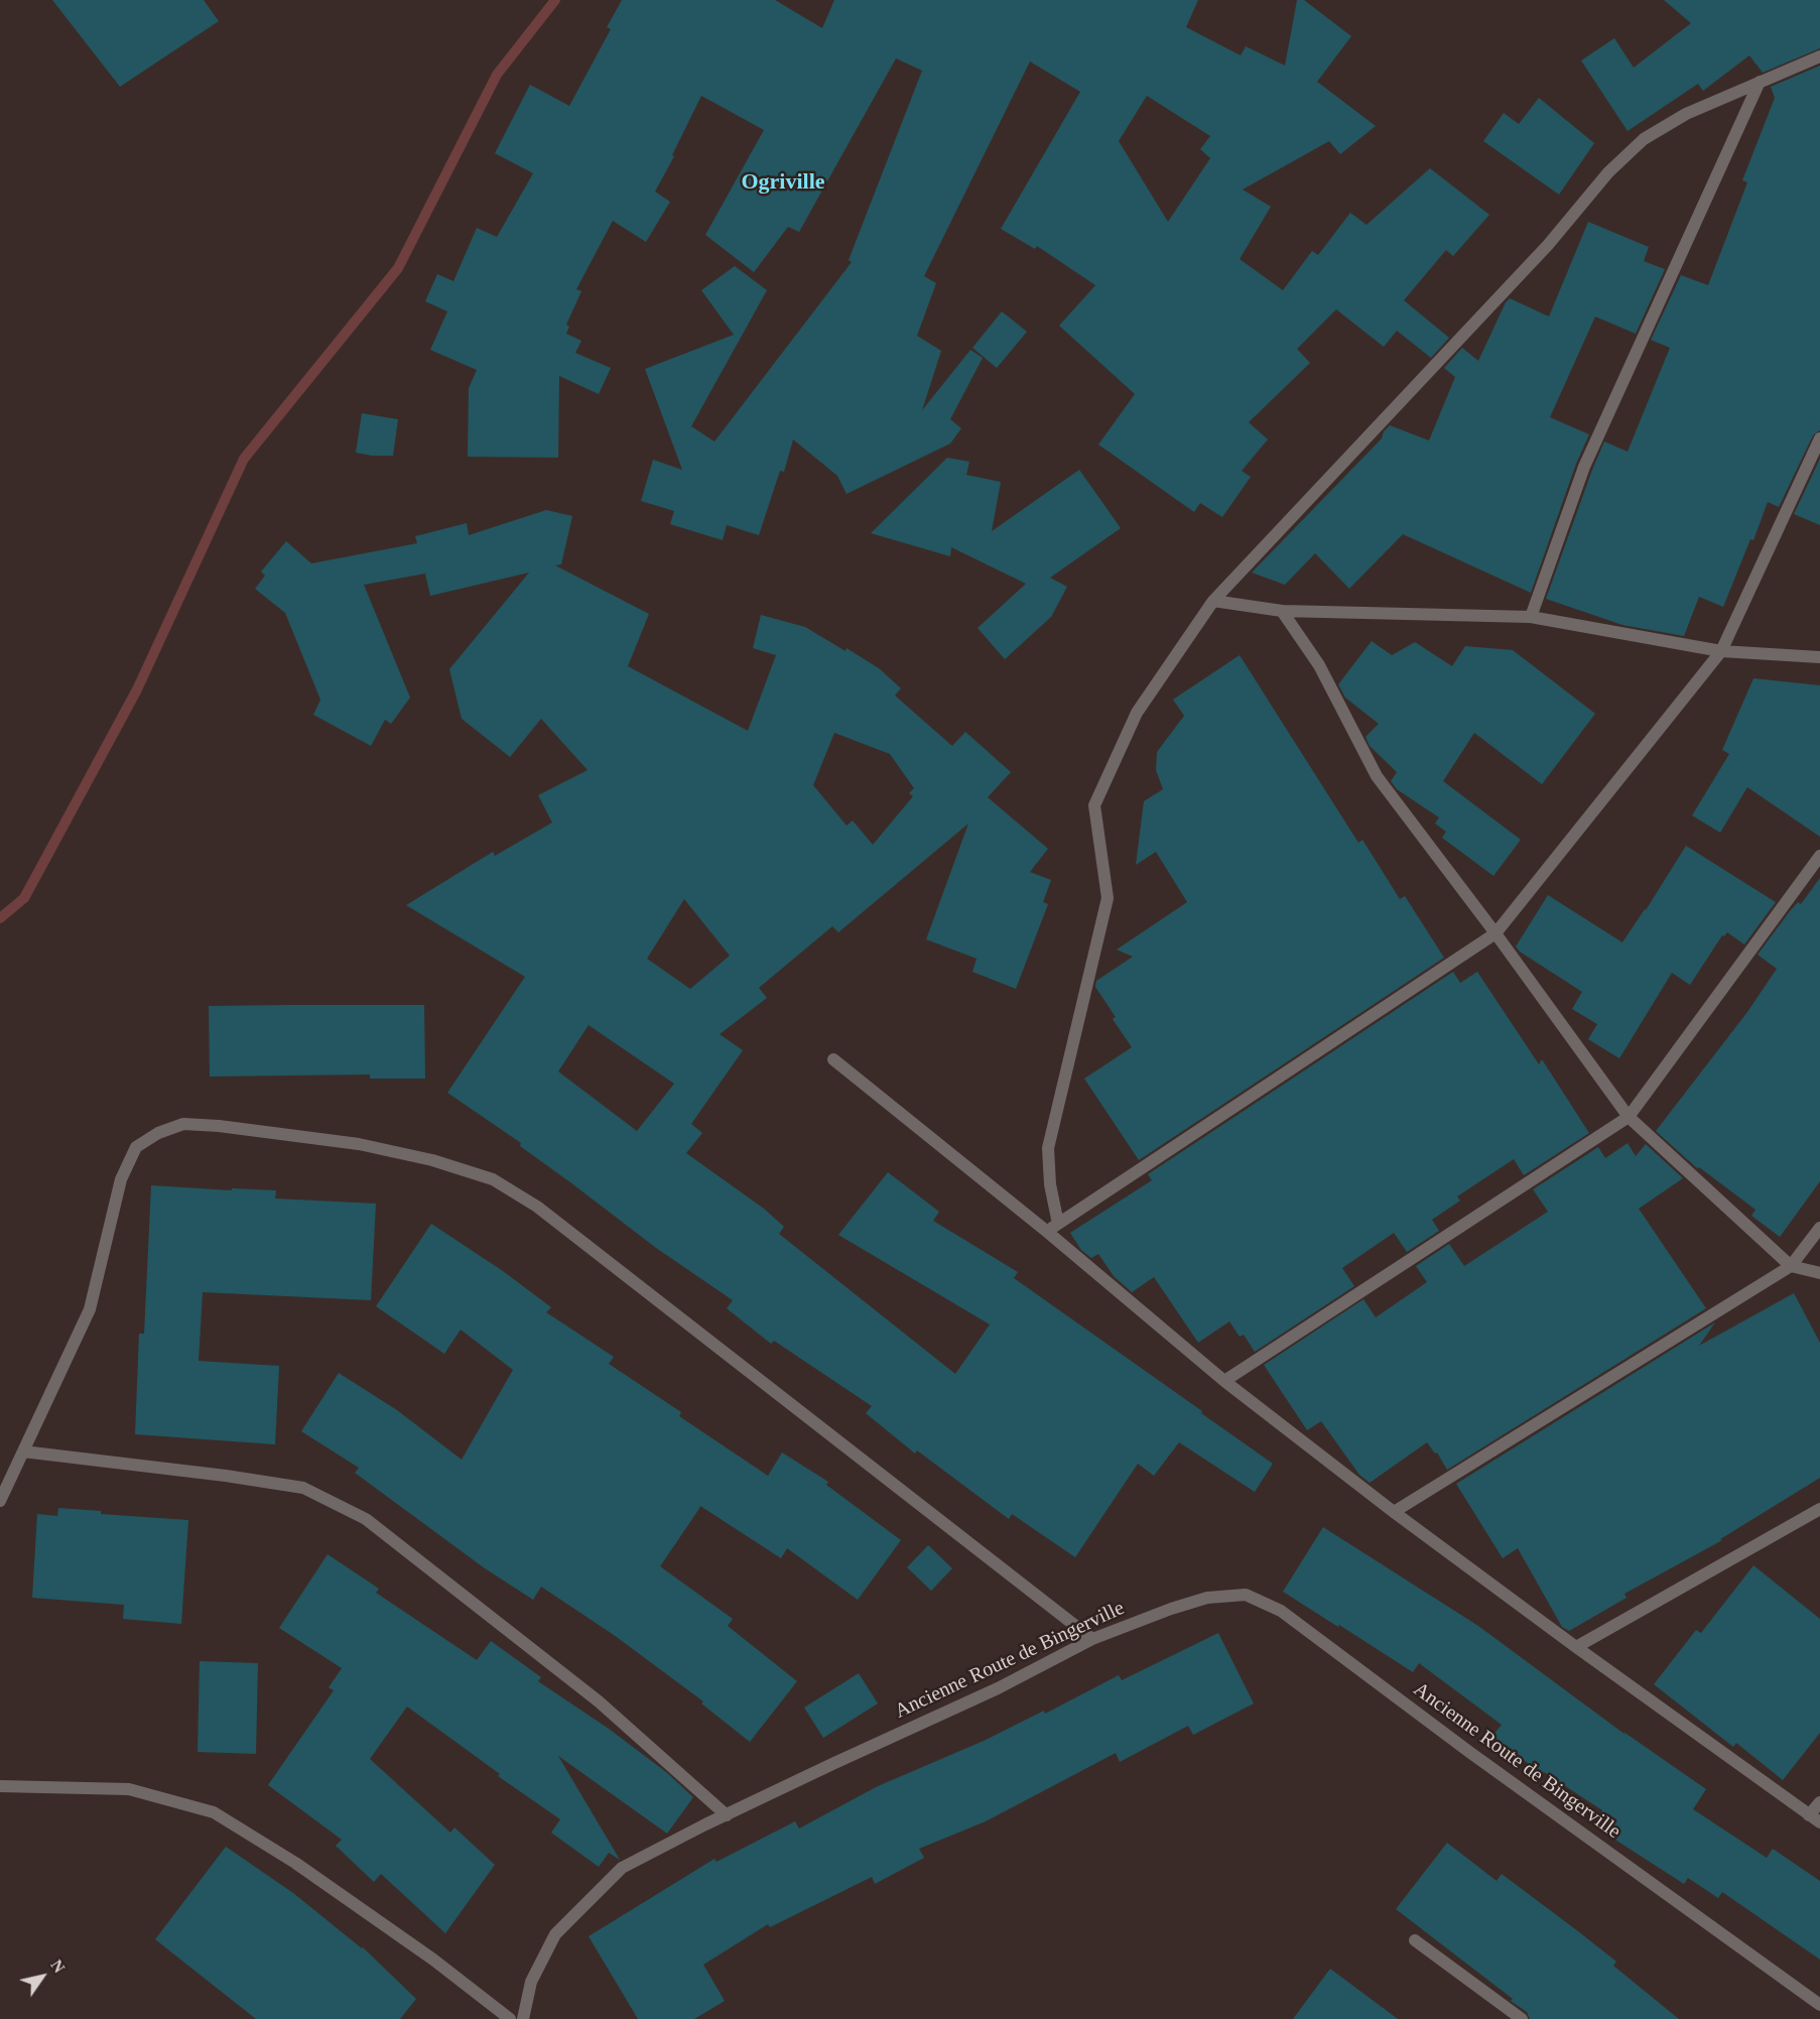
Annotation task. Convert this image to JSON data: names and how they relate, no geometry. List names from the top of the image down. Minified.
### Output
{"streets":{"street":["Ancienne Route de Bingerville"]},"districts":["Ogriville"],"north":"top right"}
